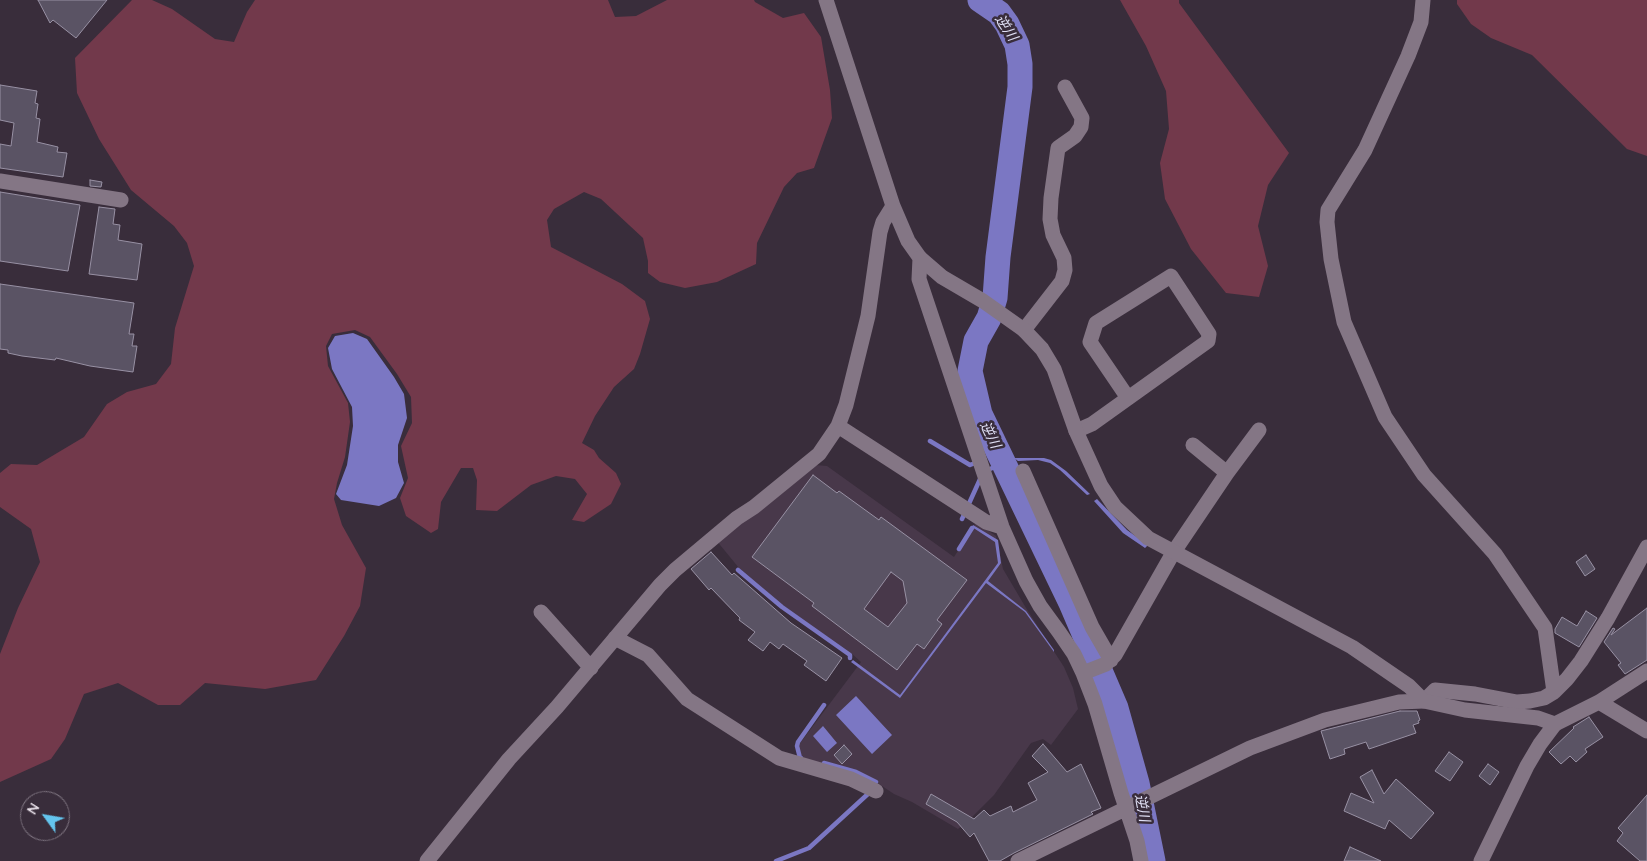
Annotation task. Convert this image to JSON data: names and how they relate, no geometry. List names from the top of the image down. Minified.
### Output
{"water":["逆川"],"north":"top left"}
